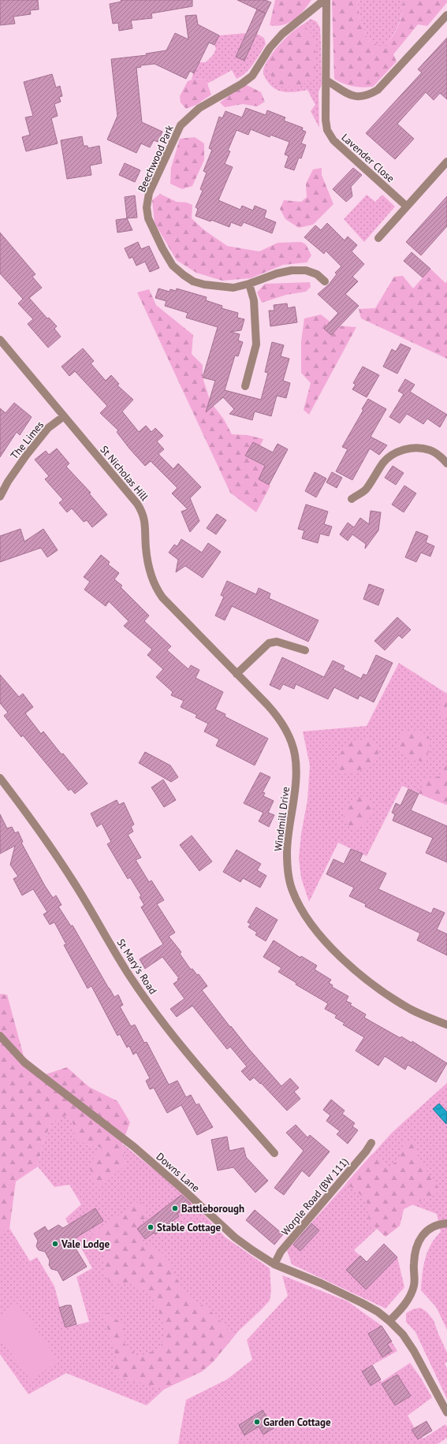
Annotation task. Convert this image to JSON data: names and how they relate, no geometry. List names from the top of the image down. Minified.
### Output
{"streets":{"street":["Lavender Close","Beechwood Park","The Limes","St Nicholas Hill","Windmill Drive","St Mary's Road","Downs Lane","Worple Road (BW 111)"]},"crossings":[["Lavender Close","Beechwood Park"],["The Limes","St Nicholas Hill"],["St Nicholas Hill","Windmill Drive"],["Downs Lane","Worple Road (BW 111)"]],"places":["Battleborough","Stable Cottage","Vale Lodge","Garden Cottage"]}
